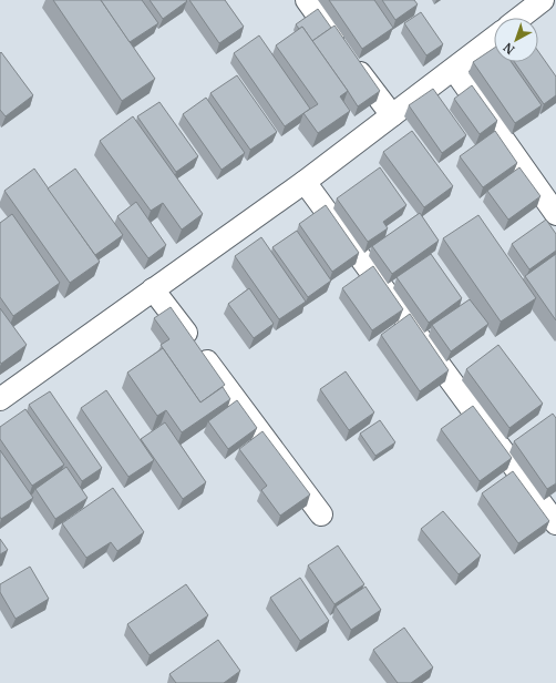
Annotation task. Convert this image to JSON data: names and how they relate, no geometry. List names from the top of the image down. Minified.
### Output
{"north":"bottom left"}
